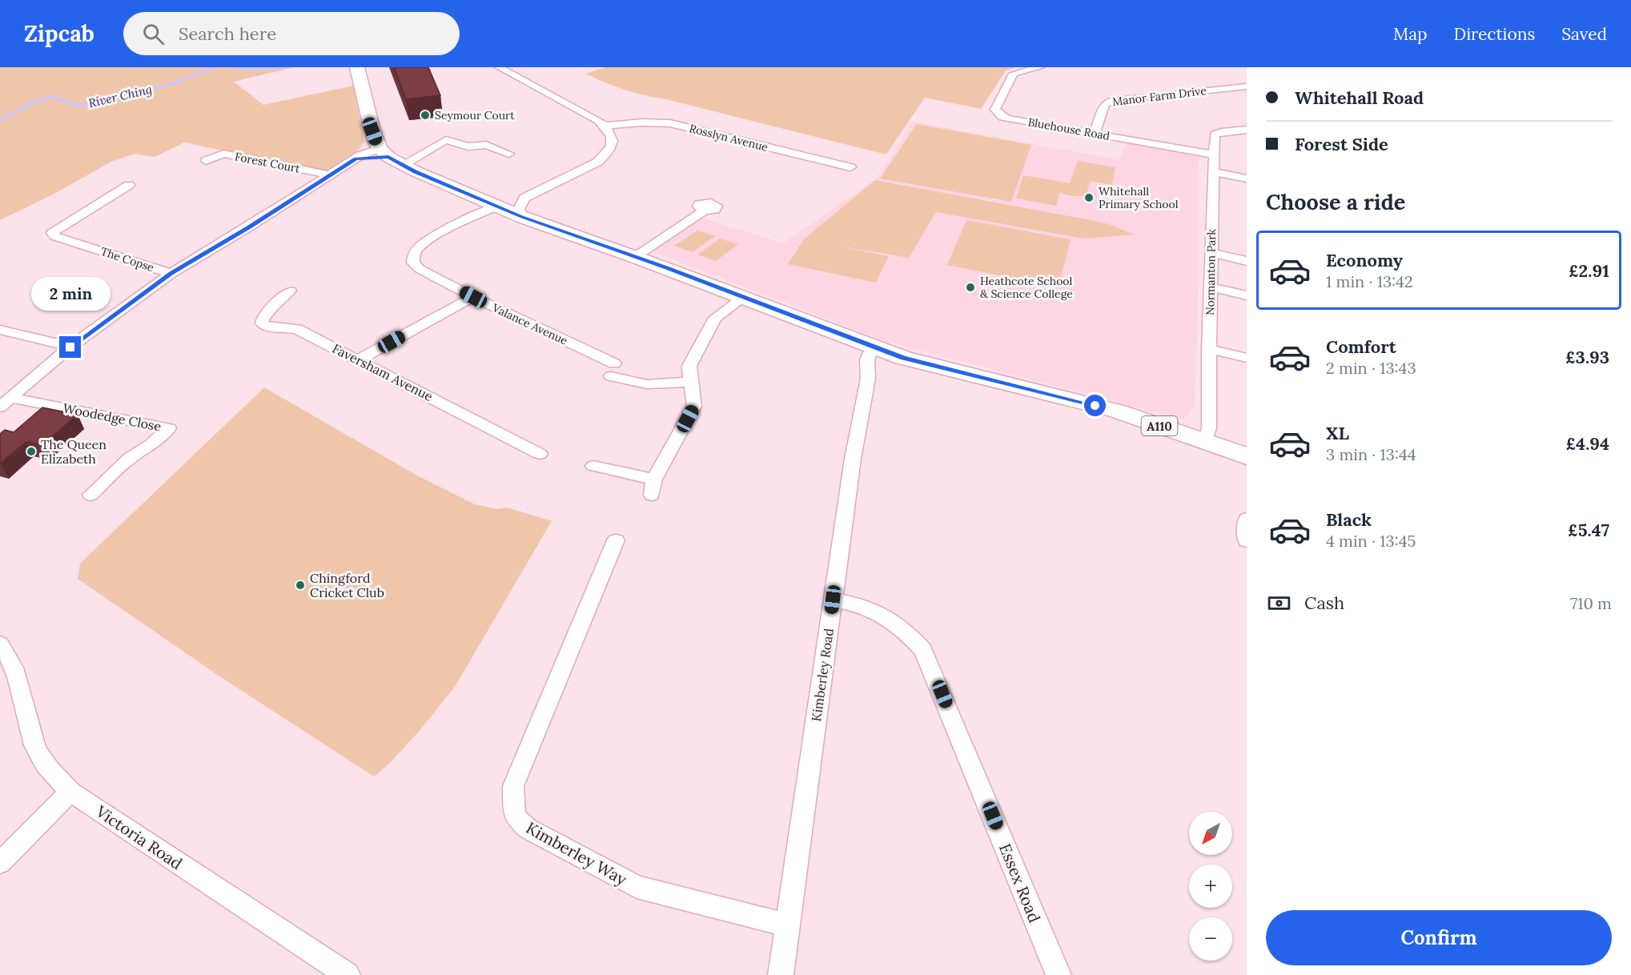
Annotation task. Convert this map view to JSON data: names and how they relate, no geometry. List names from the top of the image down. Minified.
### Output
{"streets":{"main road":["A110"],"street":["Manor Farm Drive","Bluehouse Road","Rosslyn Avenue","Forest Court","The Copse","Normanton Park","Valance Avenue","Faversham Avenue","Woodedge Close","Kimberley Road","Victoria Road","Kimberley Way","Essex Road"]},"crossings":[["Manor Farm Drive","Bluehouse Road"],["Bluehouse Road","Normanton Park"],["Normanton Park","A110"],["Valance Avenue","A110"],["A110","Kimberley Road"],["Kimberley Road","Kimberley Way"],["Kimberley Road","Essex Road"]],"water":["River Ching"],"places":["Seymour Court","Whitehall Primary School","Heathcote School & Science College","The Queen Elizabeth","Chingford Cricket Club"],"north":"bottom left","page":{"header":"Zipcab","search":"Search here","nav":["Map","Directions","Saved"],"banner":["Whitehall Road","Forest Side"],"heading":"Choose a ride","list":[{"name":"Economy","note":"1 min · 13:42","value":"£2.91"},{"name":"Comfort","note":"2 min · 13:43","value":"£3.93"},{"name":"XL","note":"3 min · 13:44","value":"£4.94"},{"name":"Black","note":"4 min · 13:45","value":"£5.47"}],"bubble":"2 min","pay":["Cash","710 m"],"map_buttons":["+","−"],"buttons":"Confirm"}}
